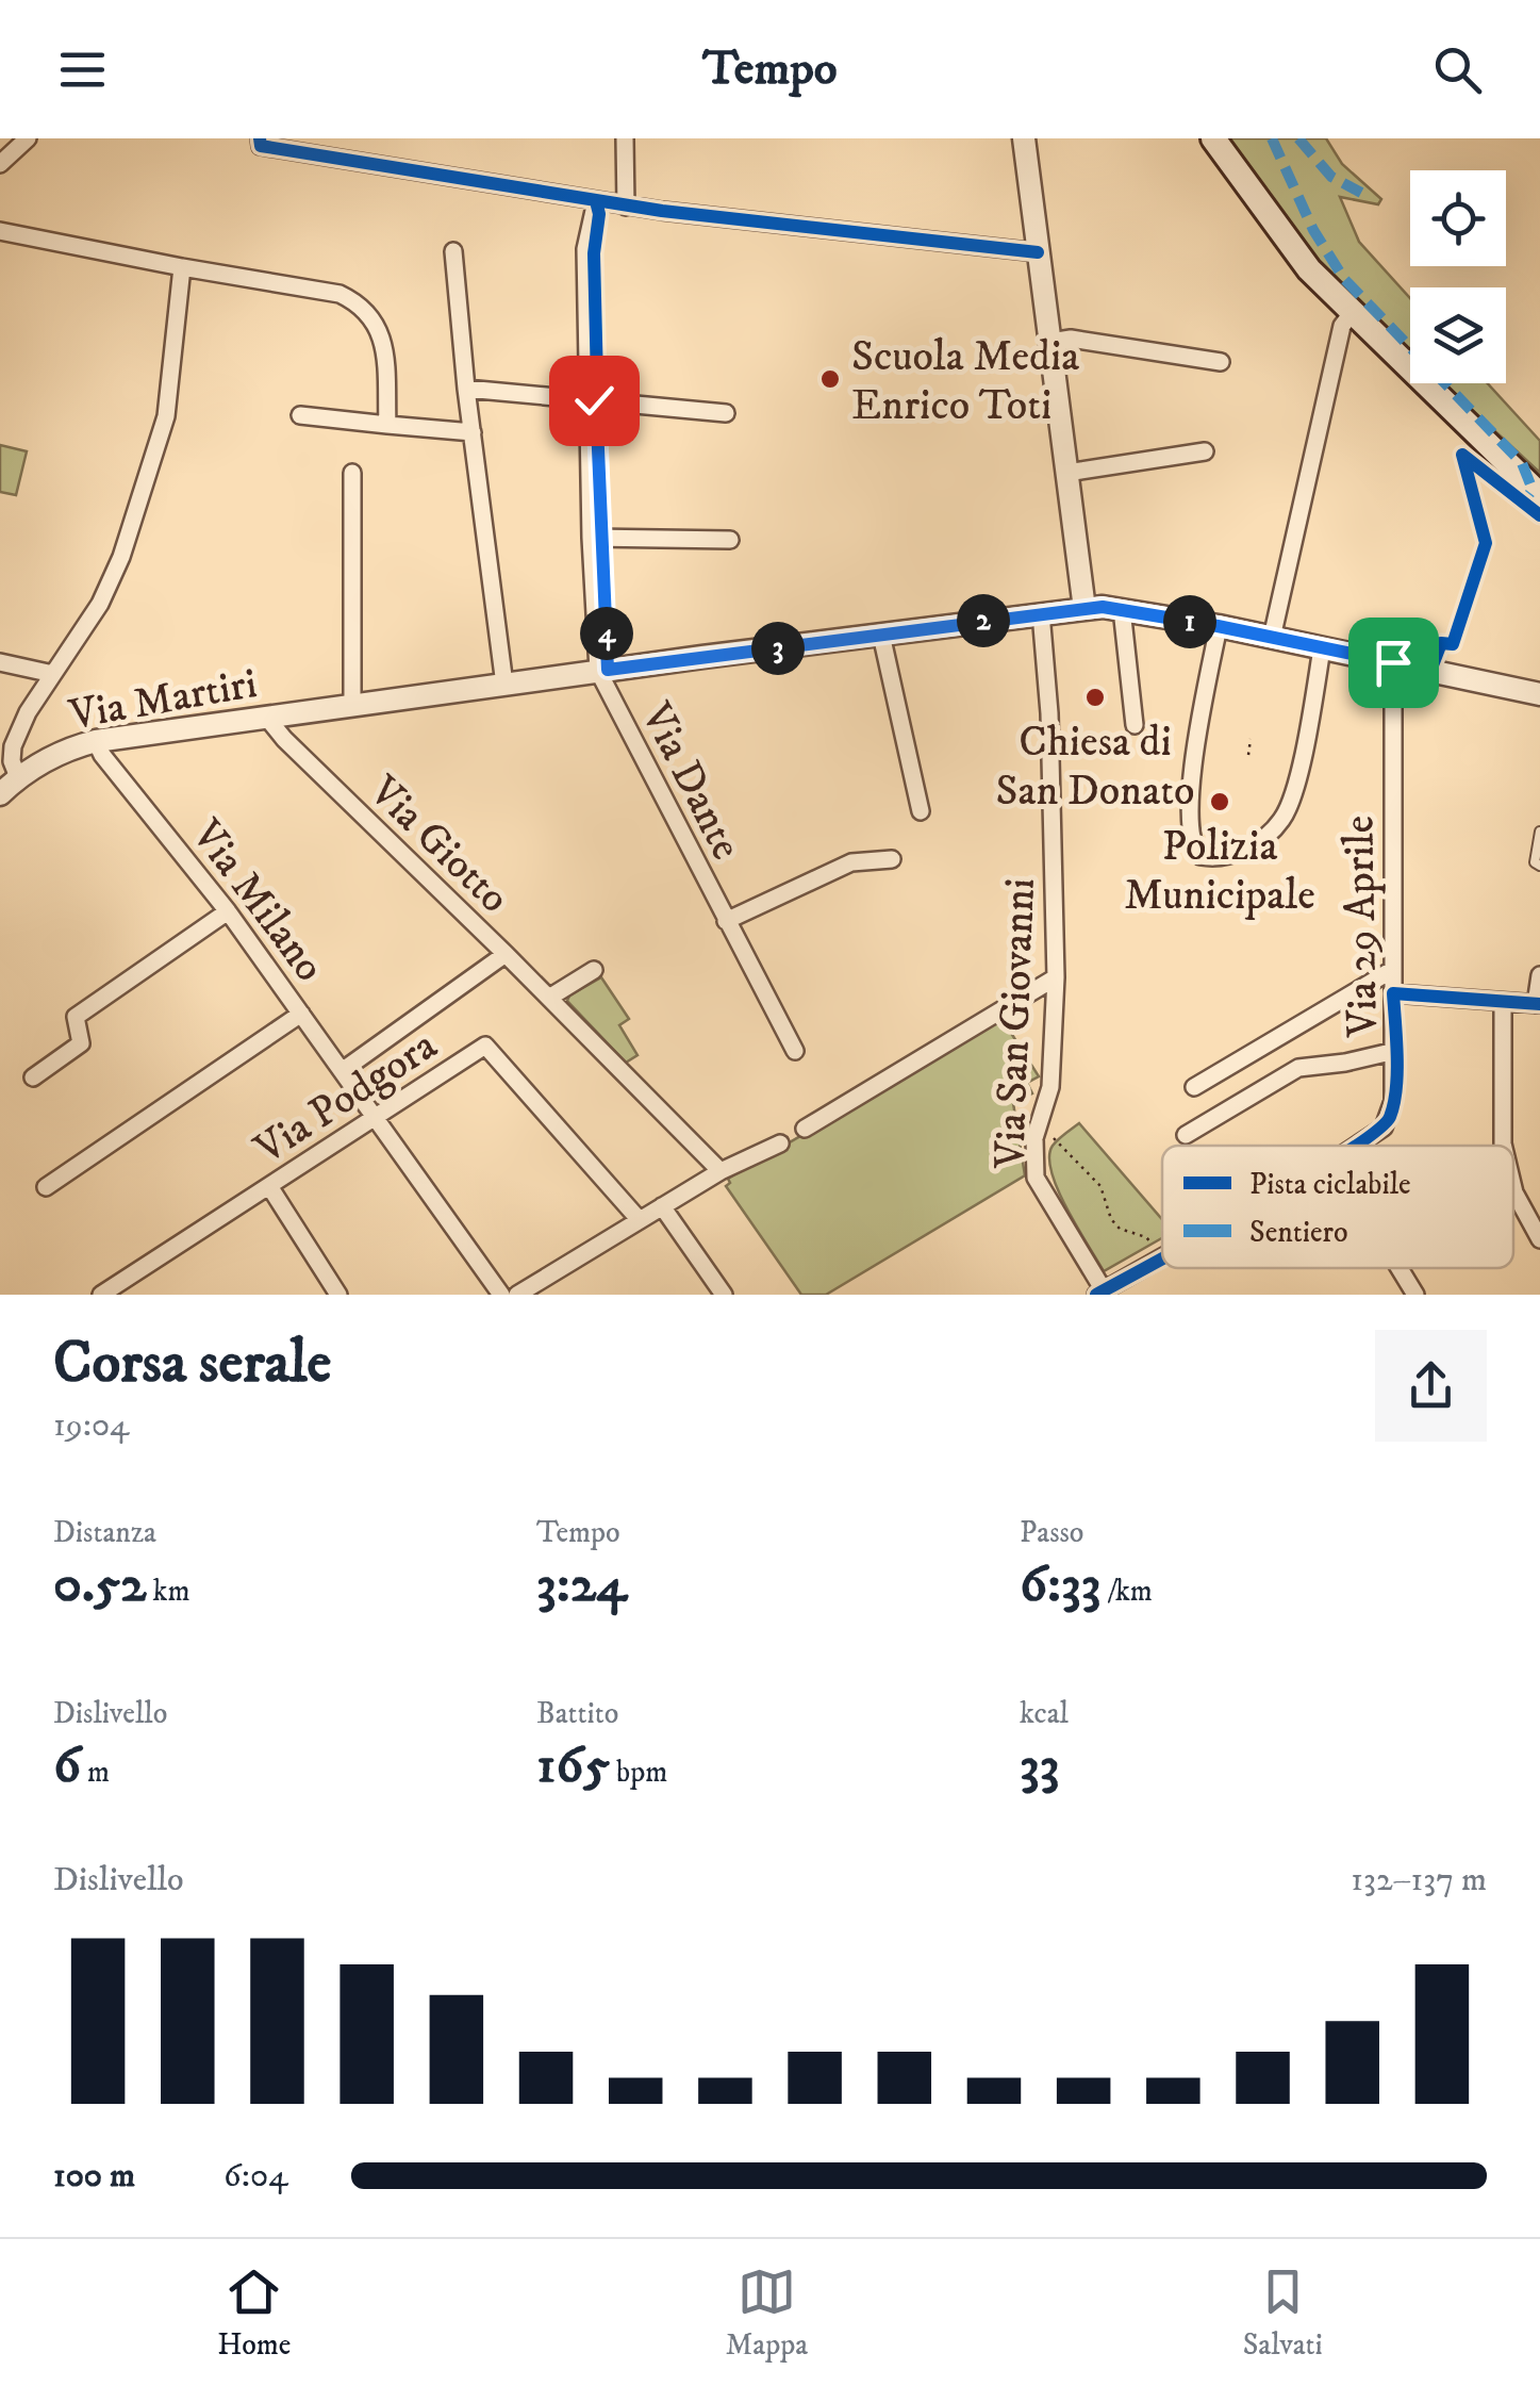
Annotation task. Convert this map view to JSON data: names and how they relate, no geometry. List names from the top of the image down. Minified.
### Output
{"streets":{"street":["Via Martiri","Via Dante","Via Giotto","Via Milano","Via 29 Aprile","Via San Giovanni","Via Podgora"]},"crossings":[["Via Martiri","Via Dante"],["Via Martiri","Via Giotto"],["Via Martiri","Via Milano"],["Via Martiri","Via 29 Aprile"],["Via Martiri","Via San Giovanni"],["Via Milano","Via Podgora"],["Via 29 Aprile","Via San Giovanni"]],"places":["Scuola Media Enrico Toti","Chiesa di San Donato","Polizia Municipale"],"legend":["Pista ciclabile","Sentiero"],"page":{"header":"Tempo","pins":["2","1","4","3"],"heading":["Corsa serale","19:04"],"stats":[["Distanza","0.52 km"],["Tempo","3:24"],["Passo","6:33 /km"],["Dislivello","6 m"],["Battito","165 bpm"],["kcal","33"]],"chart":["Dislivello","132–137 m"],"list":[{"name":"100 m","note":"6:04"}],"tabs":["Home","Mappa","Salvati"]}}
